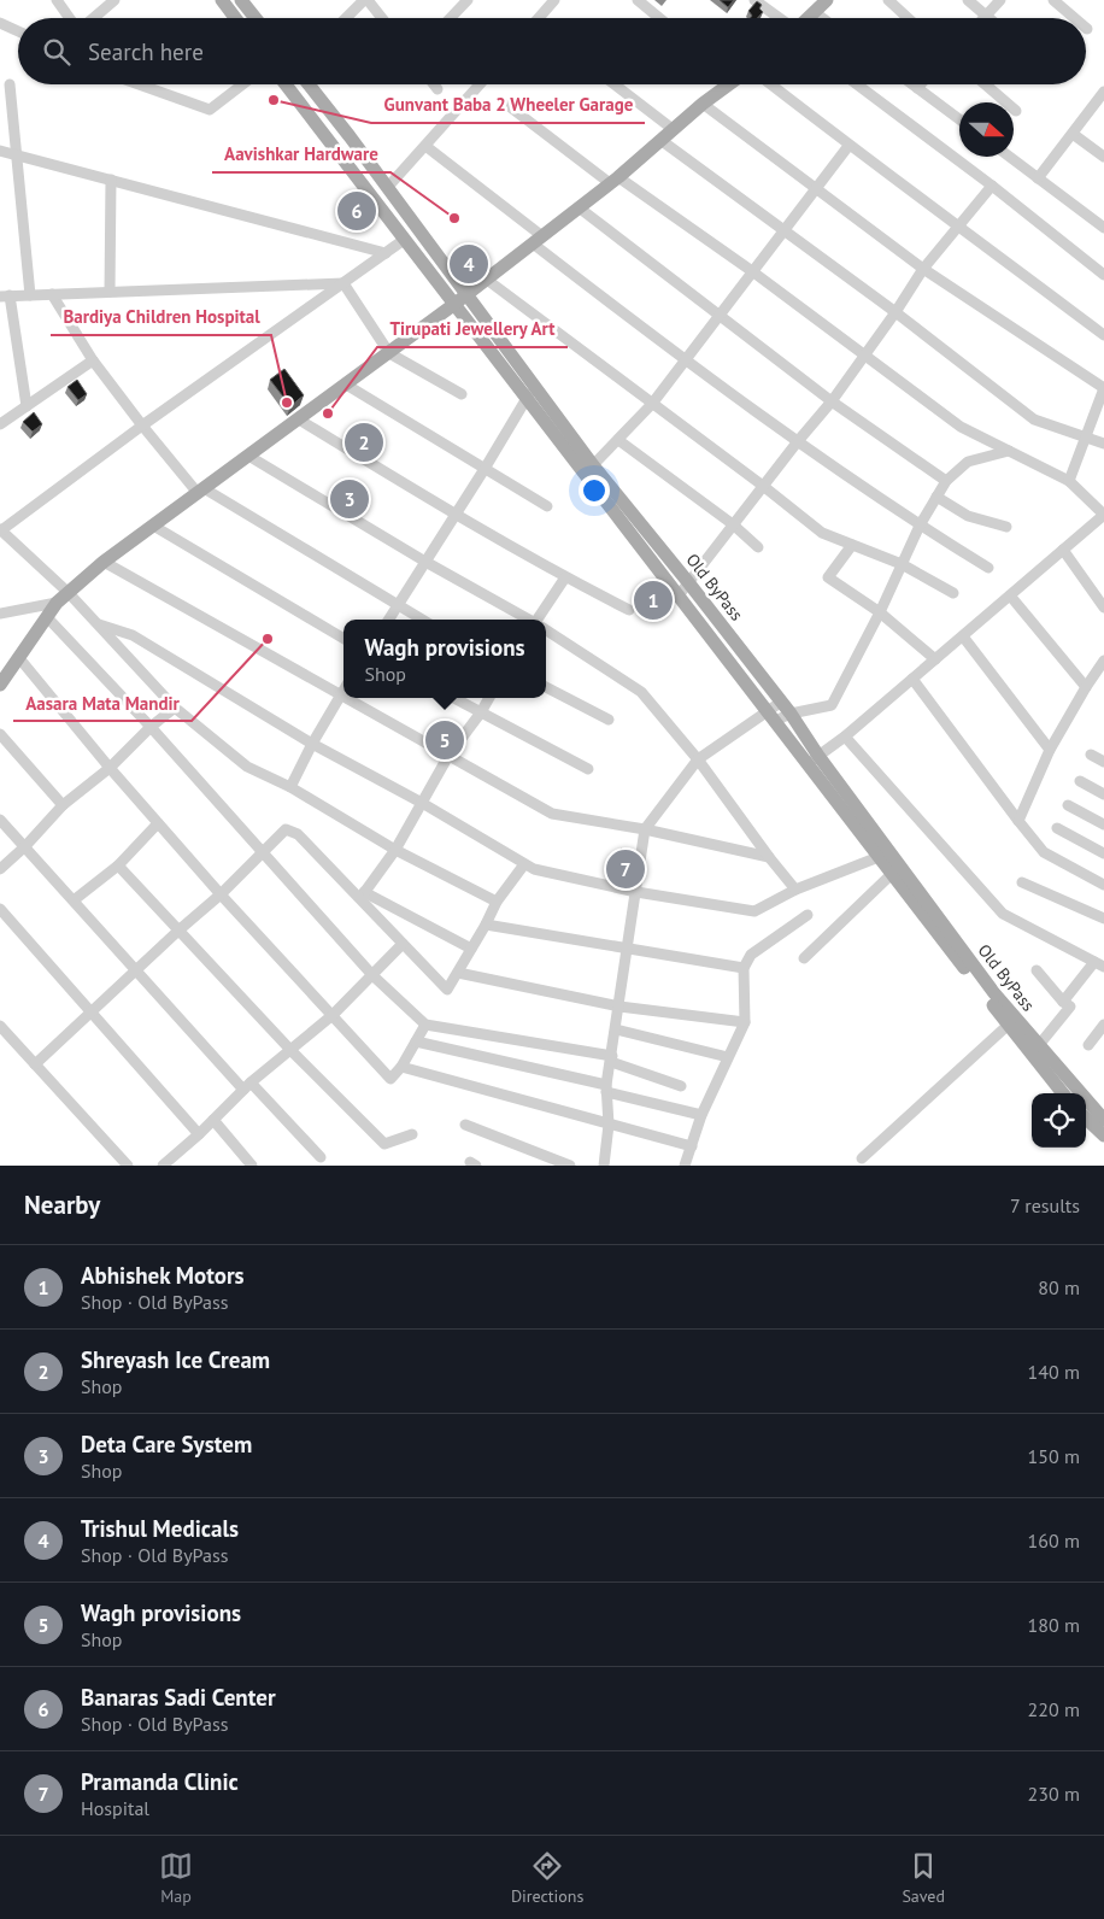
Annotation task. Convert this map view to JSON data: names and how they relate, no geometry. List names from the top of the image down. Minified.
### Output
{"streets":{"main road":["Old ByPass"]},"places":["Gunvant Baba 2 Wheeler Garage","Aavishkar Hardware","Bardiya Children Hospital","Tirupati Jewellery Art","Aasara Mata Mandir"],"north":"right","page":{"search":"Search here","pins":["6","4","2","3","1","5","7"],"popup":["Wagh provisions","Shop"],"heading":["Nearby","7 results"],"list":[{"mark":"1","name":"Abhishek Motors","note":"Shop · Old ByPass","value":"80 m"},{"mark":"2","name":"Shreyash Ice Cream","note":"Shop","value":"140 m"},{"mark":"3","name":"Deta Care System","note":"Shop","value":"150 m"},{"mark":"4","name":"Trishul Medicals","note":"Shop · Old ByPass","value":"160 m"},{"mark":"5","name":"Wagh provisions","note":"Shop","value":"180 m"},{"mark":"6","name":"Banaras Sadi Center","note":"Shop · Old ByPass","value":"220 m"},{"mark":"7","name":"Pramanda Clinic","note":"Hospital","value":"230 m"}],"nav":["Map","Directions","Saved"]}}
